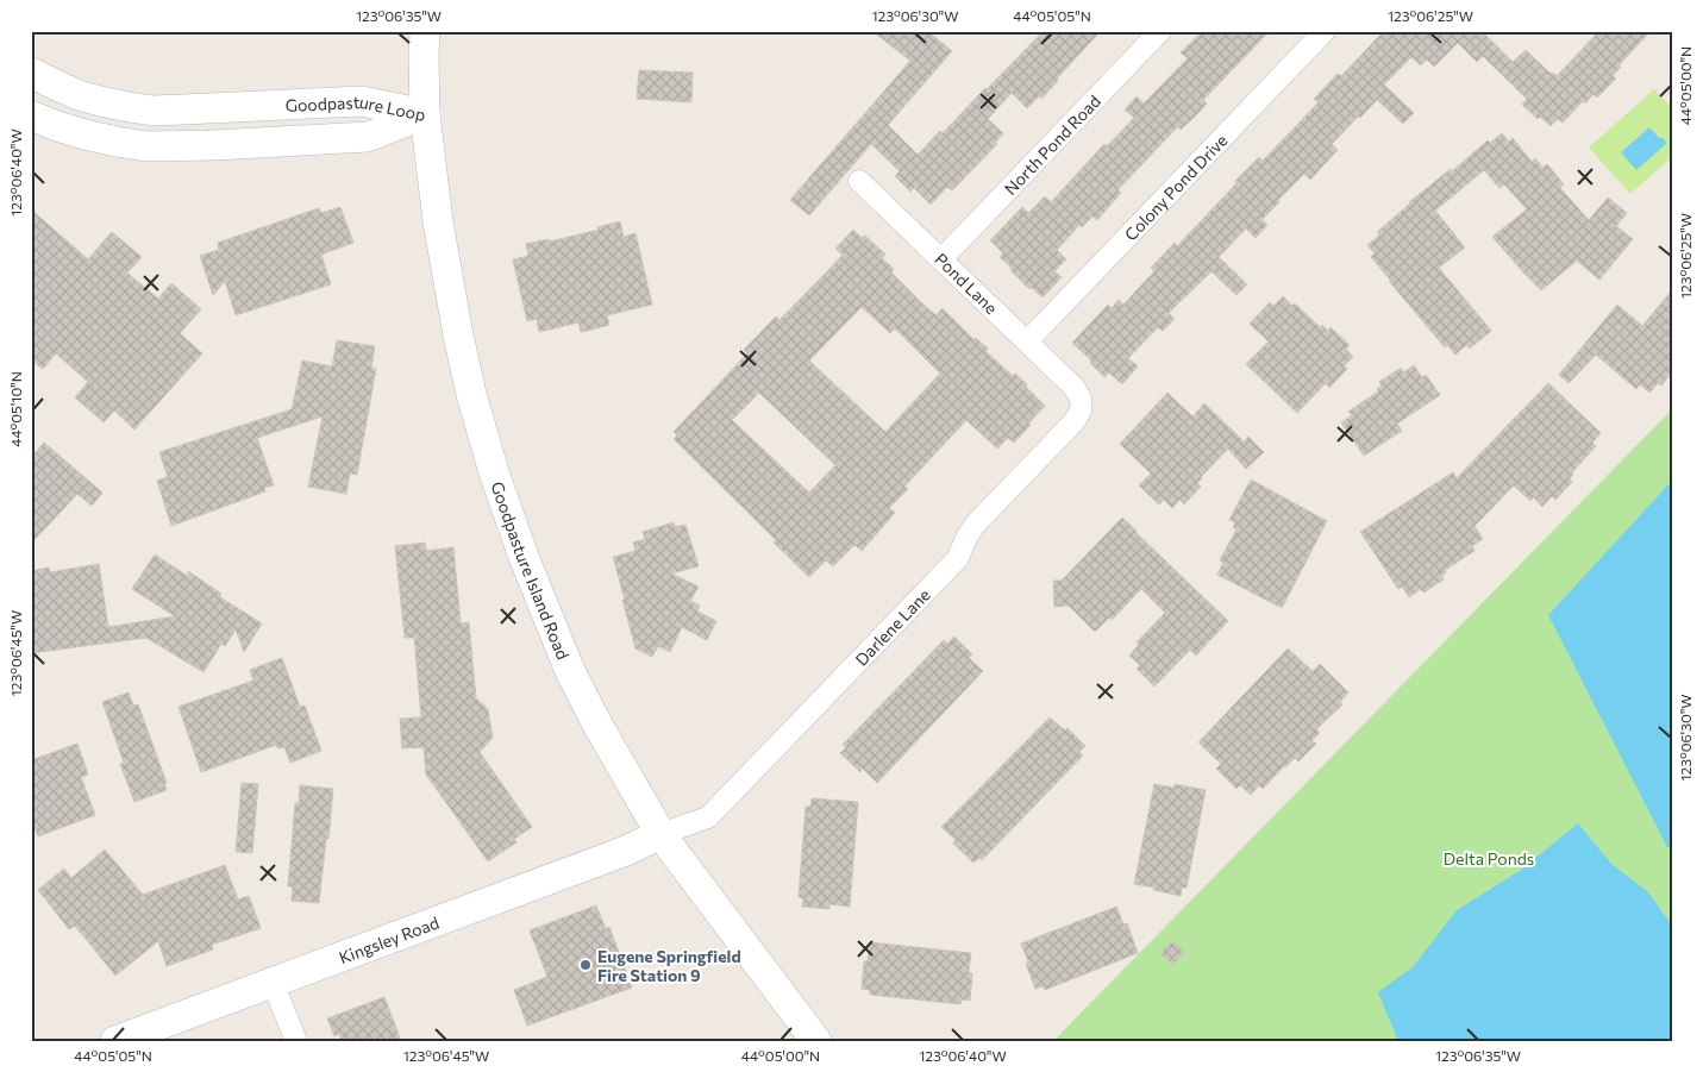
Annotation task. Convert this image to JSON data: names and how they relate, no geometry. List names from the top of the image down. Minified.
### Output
{"streets":{"street":["Goodpasture Loop","North Pond Road","Colony Pond Drive","Pond Lane","Goodpasture Island Road","Darlene Lane","Kingsley Road"]},"crossings":[["Goodpasture Loop","Goodpasture Island Road"],["North Pond Road","Pond Lane"],["Colony Pond Drive","Pond Lane"],["Pond Lane","Darlene Lane"],["Goodpasture Island Road","Darlene Lane"],["Goodpasture Island Road","Kingsley Road"],["Darlene Lane","Kingsley Road"]],"parks":["Delta Ponds"],"places":["Eugene Springfield Fire Station 9"],"coordinates":["123°06'35\"W","123°06'30\"W","44°05'05\"N","123°06'25\"W","44°05'00\"N","123°06'40\"W","44°05'10\"N","123°06'45\"W"]}
